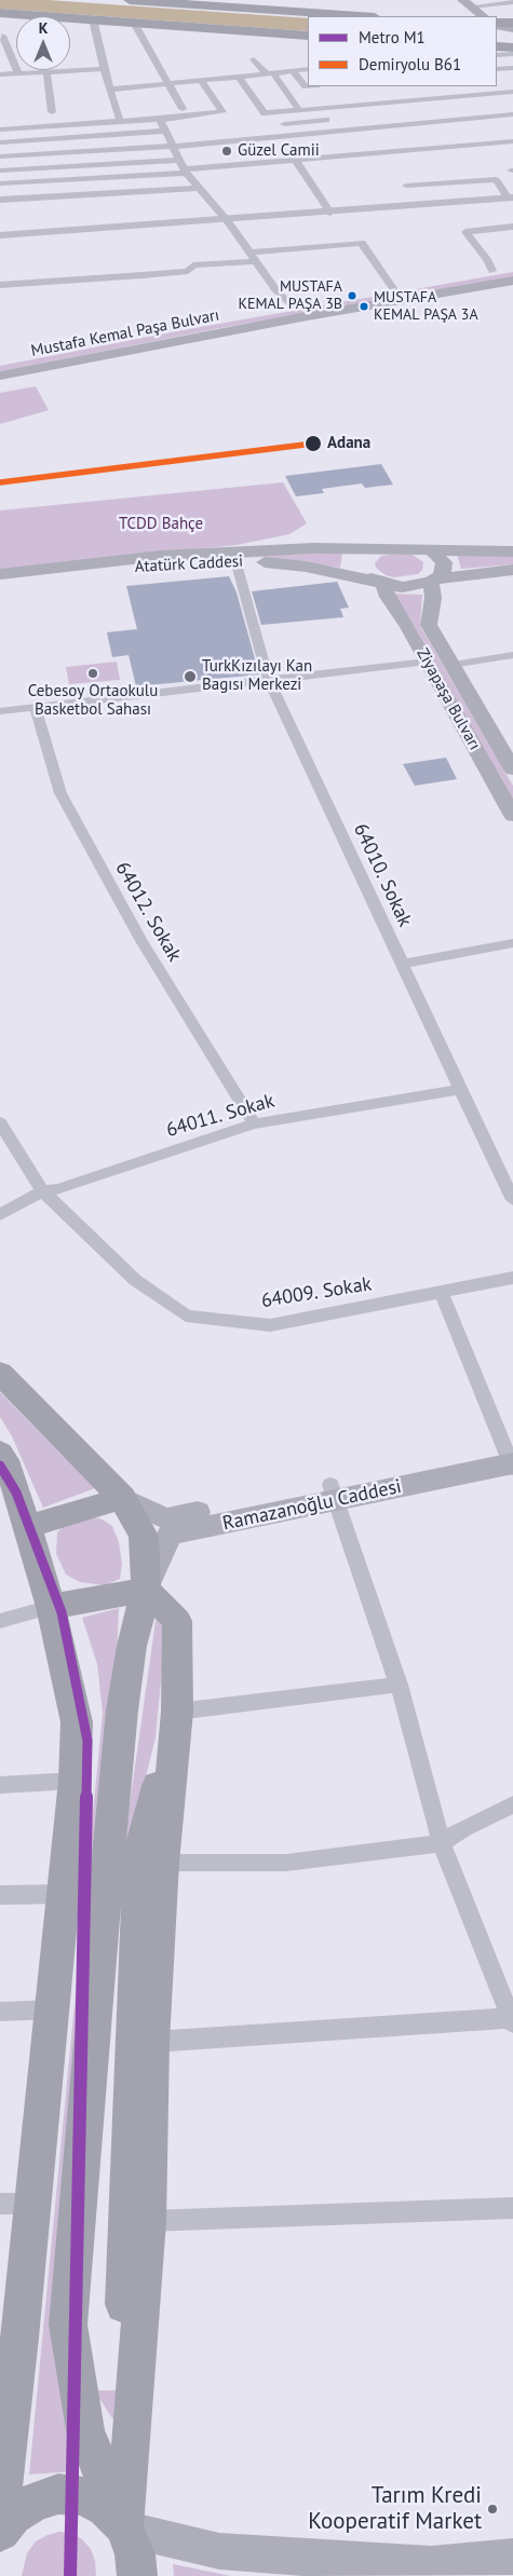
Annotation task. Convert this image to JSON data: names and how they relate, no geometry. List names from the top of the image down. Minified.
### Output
{"streets":{"main road":["Mustafa Kemal Paşa Bulvarı","Atatürk Caddesi","Ziyapaşa Bulvarı","Ramazanoğlu Caddesi"],"street":["64010. Sokak","64012. Sokak","64011. Sokak","64009. Sokak"]},"crossings":[["Atatürk Caddesi","Ziyapaşa Bulvarı"],["Atatürk Caddesi","64010. Sokak"],["64010. Sokak","64011. Sokak"],["64012. Sokak","64011. Sokak"],["64011. Sokak","64009. Sokak"]],"parks":["TCDD Bahçe"],"places":["Güzel Camii","MUSTAFA KEMAL PAŞA 3B","MUSTAFA KEMAL PAŞA 3A","Adana","Cebesoy Ortaokulu Basketbol Sahası","TurkKızılayı Kan Bagısı Merkezi","Tarım Kredi Kooperatif Market"],"lines":["rail line B61","metro line M1"],"legend":["Metro M1","Demiryolu B61"],"north":"top"}
